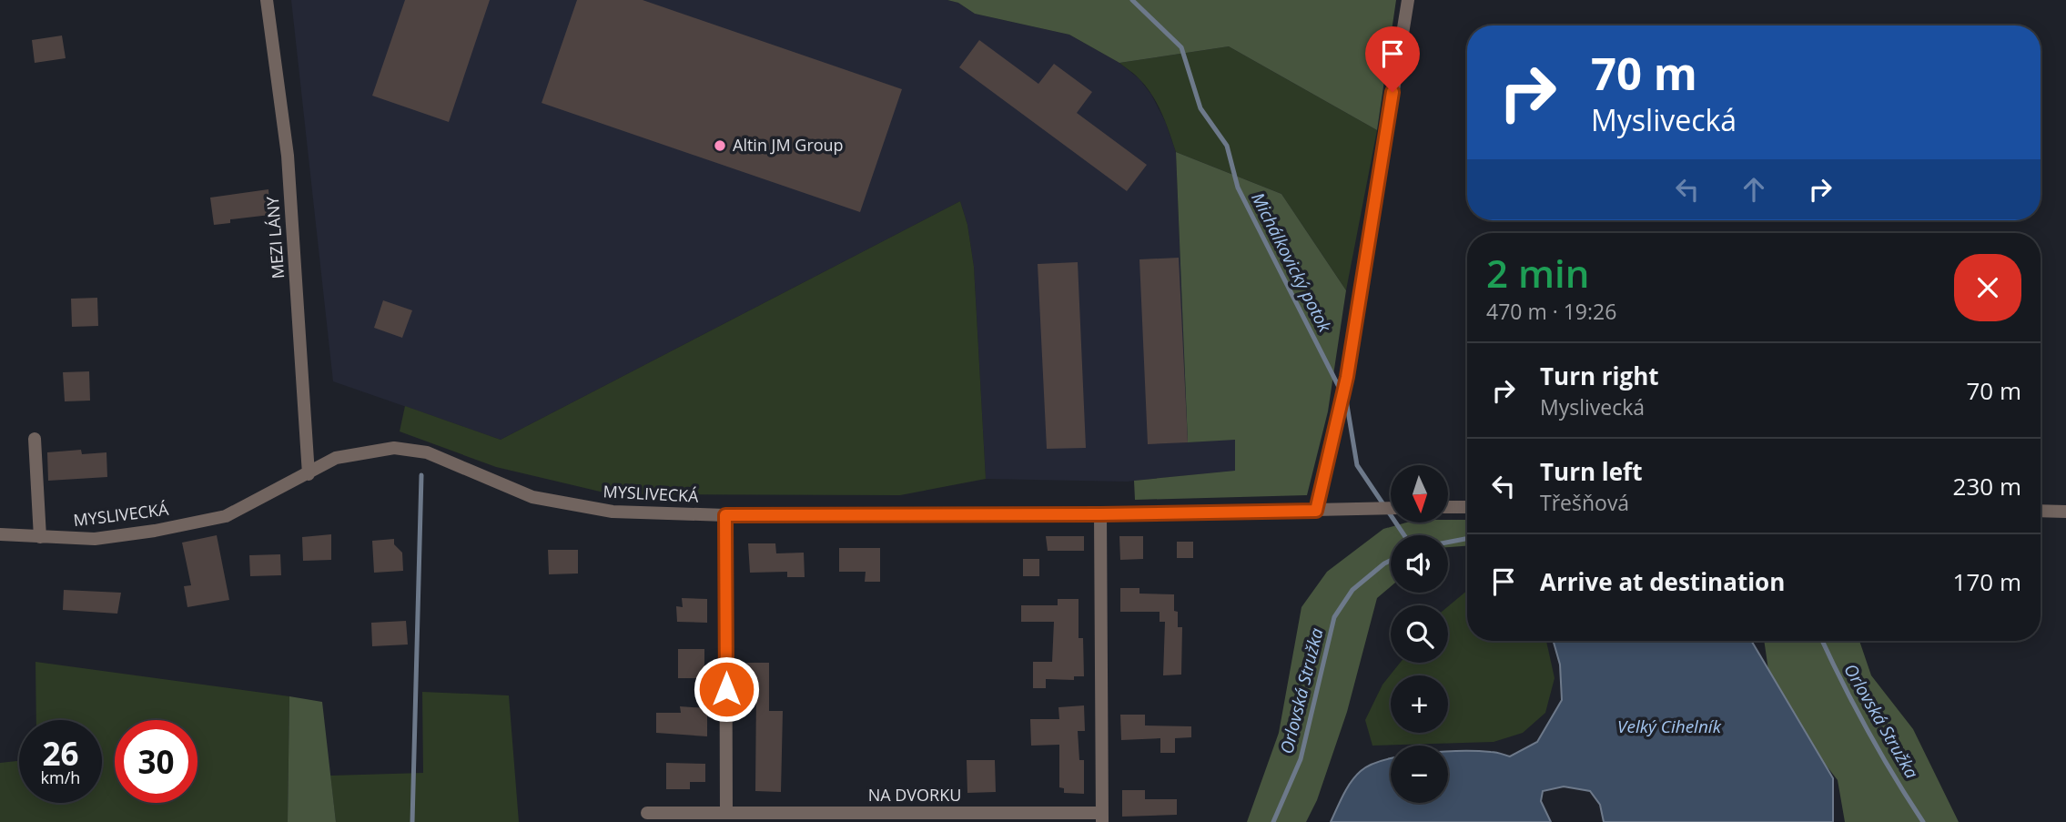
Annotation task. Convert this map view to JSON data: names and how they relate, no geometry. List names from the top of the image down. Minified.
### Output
{"streets":{"street":["MEZI LÁNY","MYSLIVECKÁ","NA DVORKU"]},"crossings":[["MEZI LÁNY","MYSLIVECKÁ"],["MYSLIVECKÁ","NA DVORKU"]],"water":["Michálkovický potok","Orlovská Stružka","Velký Cihelník"],"places":["Altin JM Group"],"north":"bottom","page":{"turn":["70 m","Myslivecká"],"heading":["2 min","470 m · 19:26"],"list":[{"name":"Turn right","note":"Myslivecká","value":"70 m"},{"name":"Turn left","note":"Třešňová","value":"230 m"},{"name":"Arrive at destination","value":"170 m"}],"map_buttons":["+","−"],"speed":"26 km/h","limit":"30"}}
